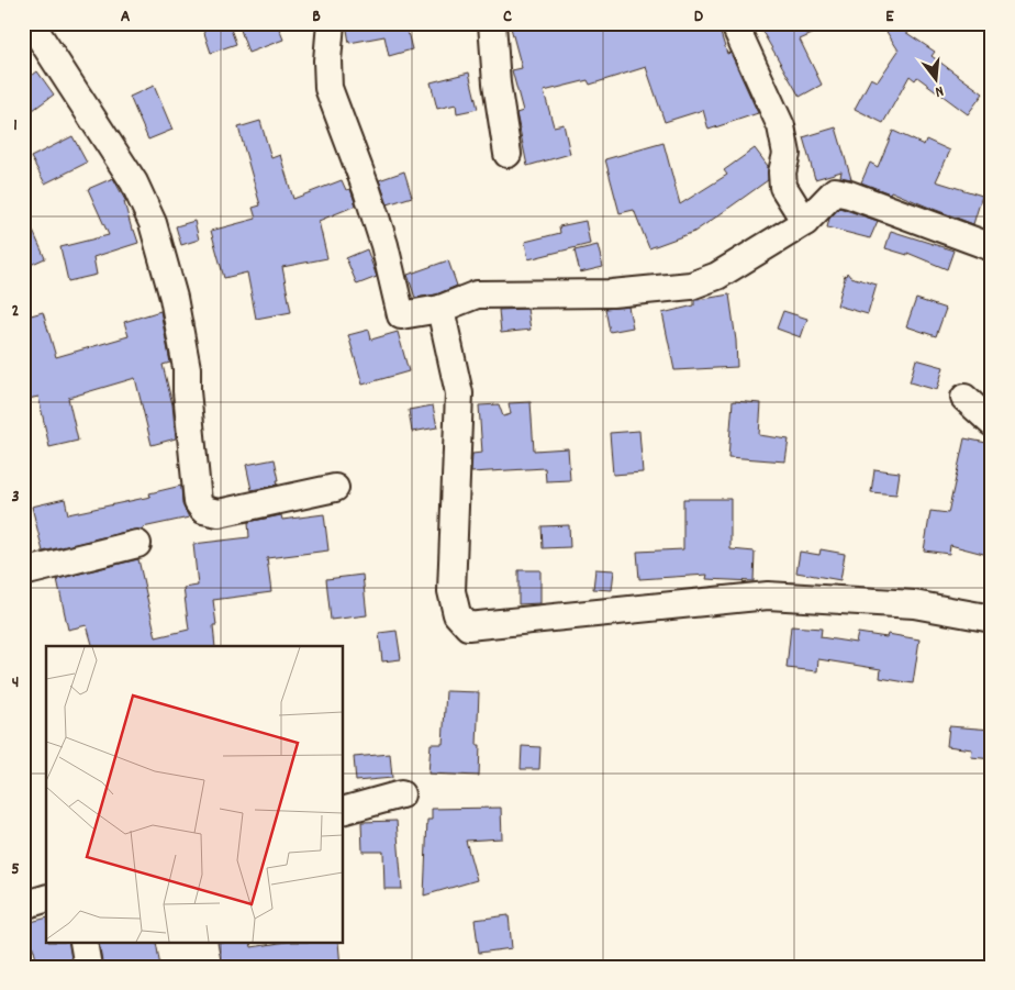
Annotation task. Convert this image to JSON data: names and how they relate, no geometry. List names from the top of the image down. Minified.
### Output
{"north":"bottom","grid":{"columns":["A","B","C","D","E"],"rows":["1","2","3","4","5"]}}
